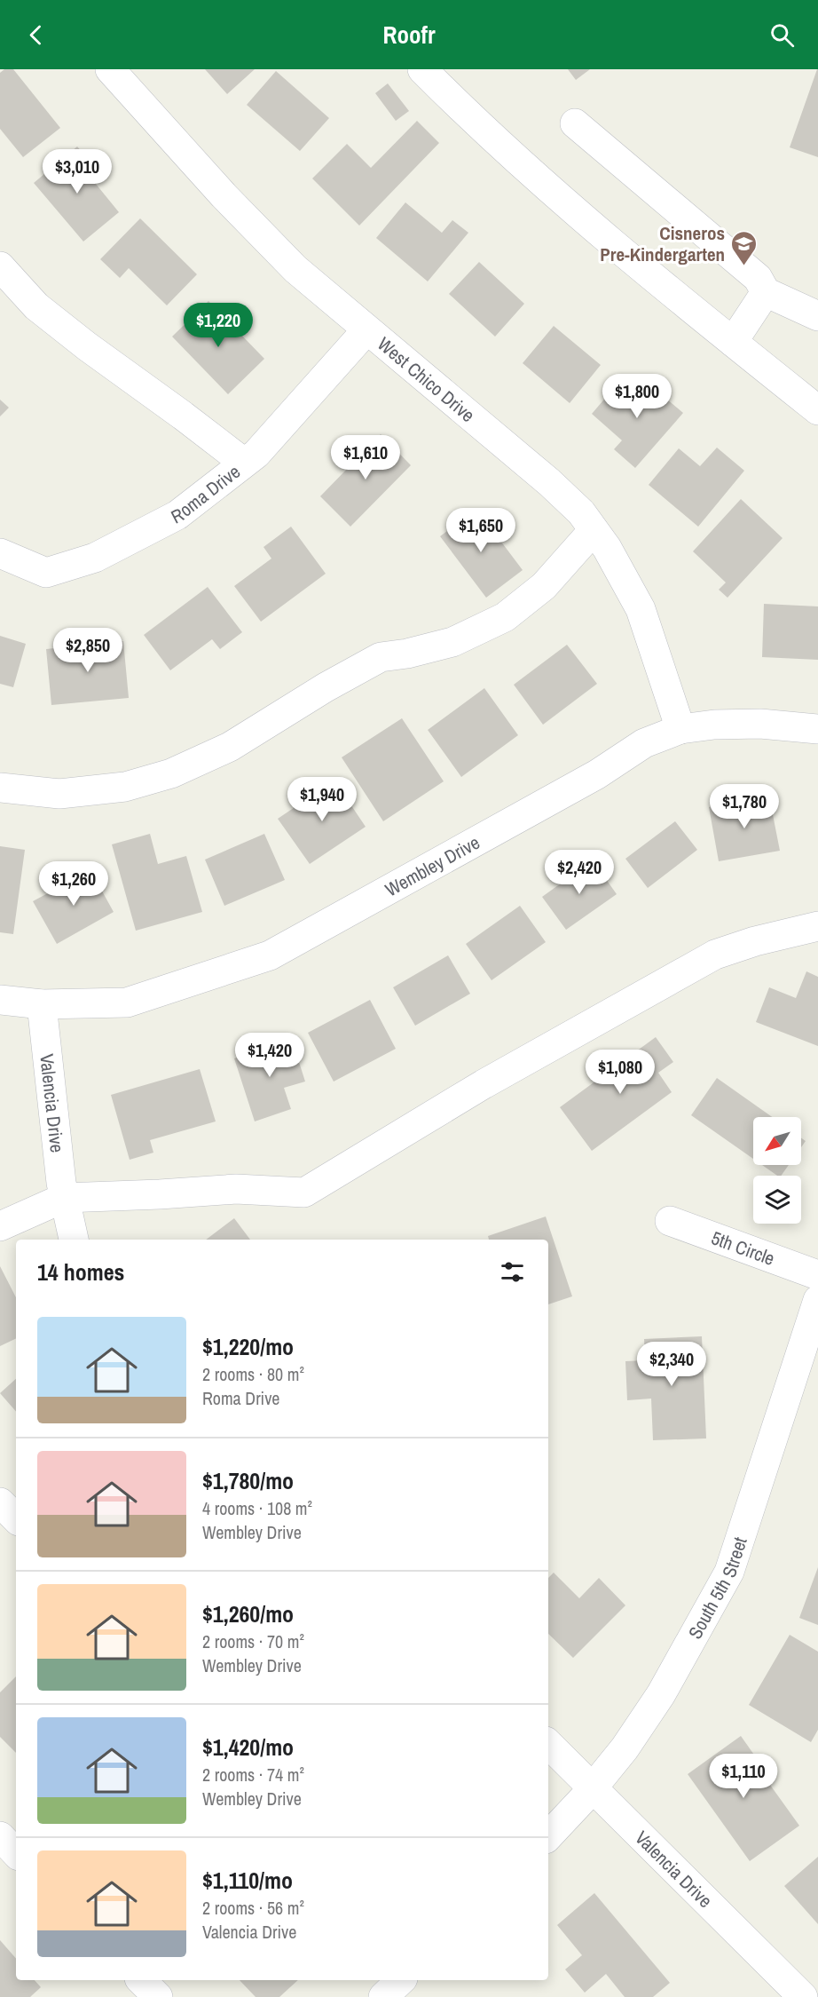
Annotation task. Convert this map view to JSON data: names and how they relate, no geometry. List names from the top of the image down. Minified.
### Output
{"streets":{"street":["West Chico Drive","Roma Drive","Wembley Drive","Valencia Drive","5th Circle","South 5th Street"]},"crossings":[["West Chico Drive","Roma Drive"],["West Chico Drive","Wembley Drive"],["Wembley Drive","Valencia Drive"],["Valencia Drive","South 5th Street"]],"places":{"school or university":["Cisneros Pre-Kindergarten"]},"north":"bottom left","page":{"header":"Roofr","price":["$3,010","$1,220","$1,800","$1,610","$1,650","$2,850","$1,940","$1,780","$2,420","$1,260","$1,420","$1,080","$2,340","$1,110"],"heading":"14 homes","list":[{"name":"$1,220/mo","note":"2 rooms · 80 m² · Roma Drive"},{"name":"$1,780/mo","note":"4 rooms · 108 m² · Wembley Drive"},{"name":"$1,260/mo","note":"2 rooms · 70 m² · Wembley Drive"},{"name":"$1,420/mo","note":"2 rooms · 74 m² · Wembley Drive"},{"name":"$1,110/mo","note":"2 rooms · 56 m² · Valencia Drive"}]}}
